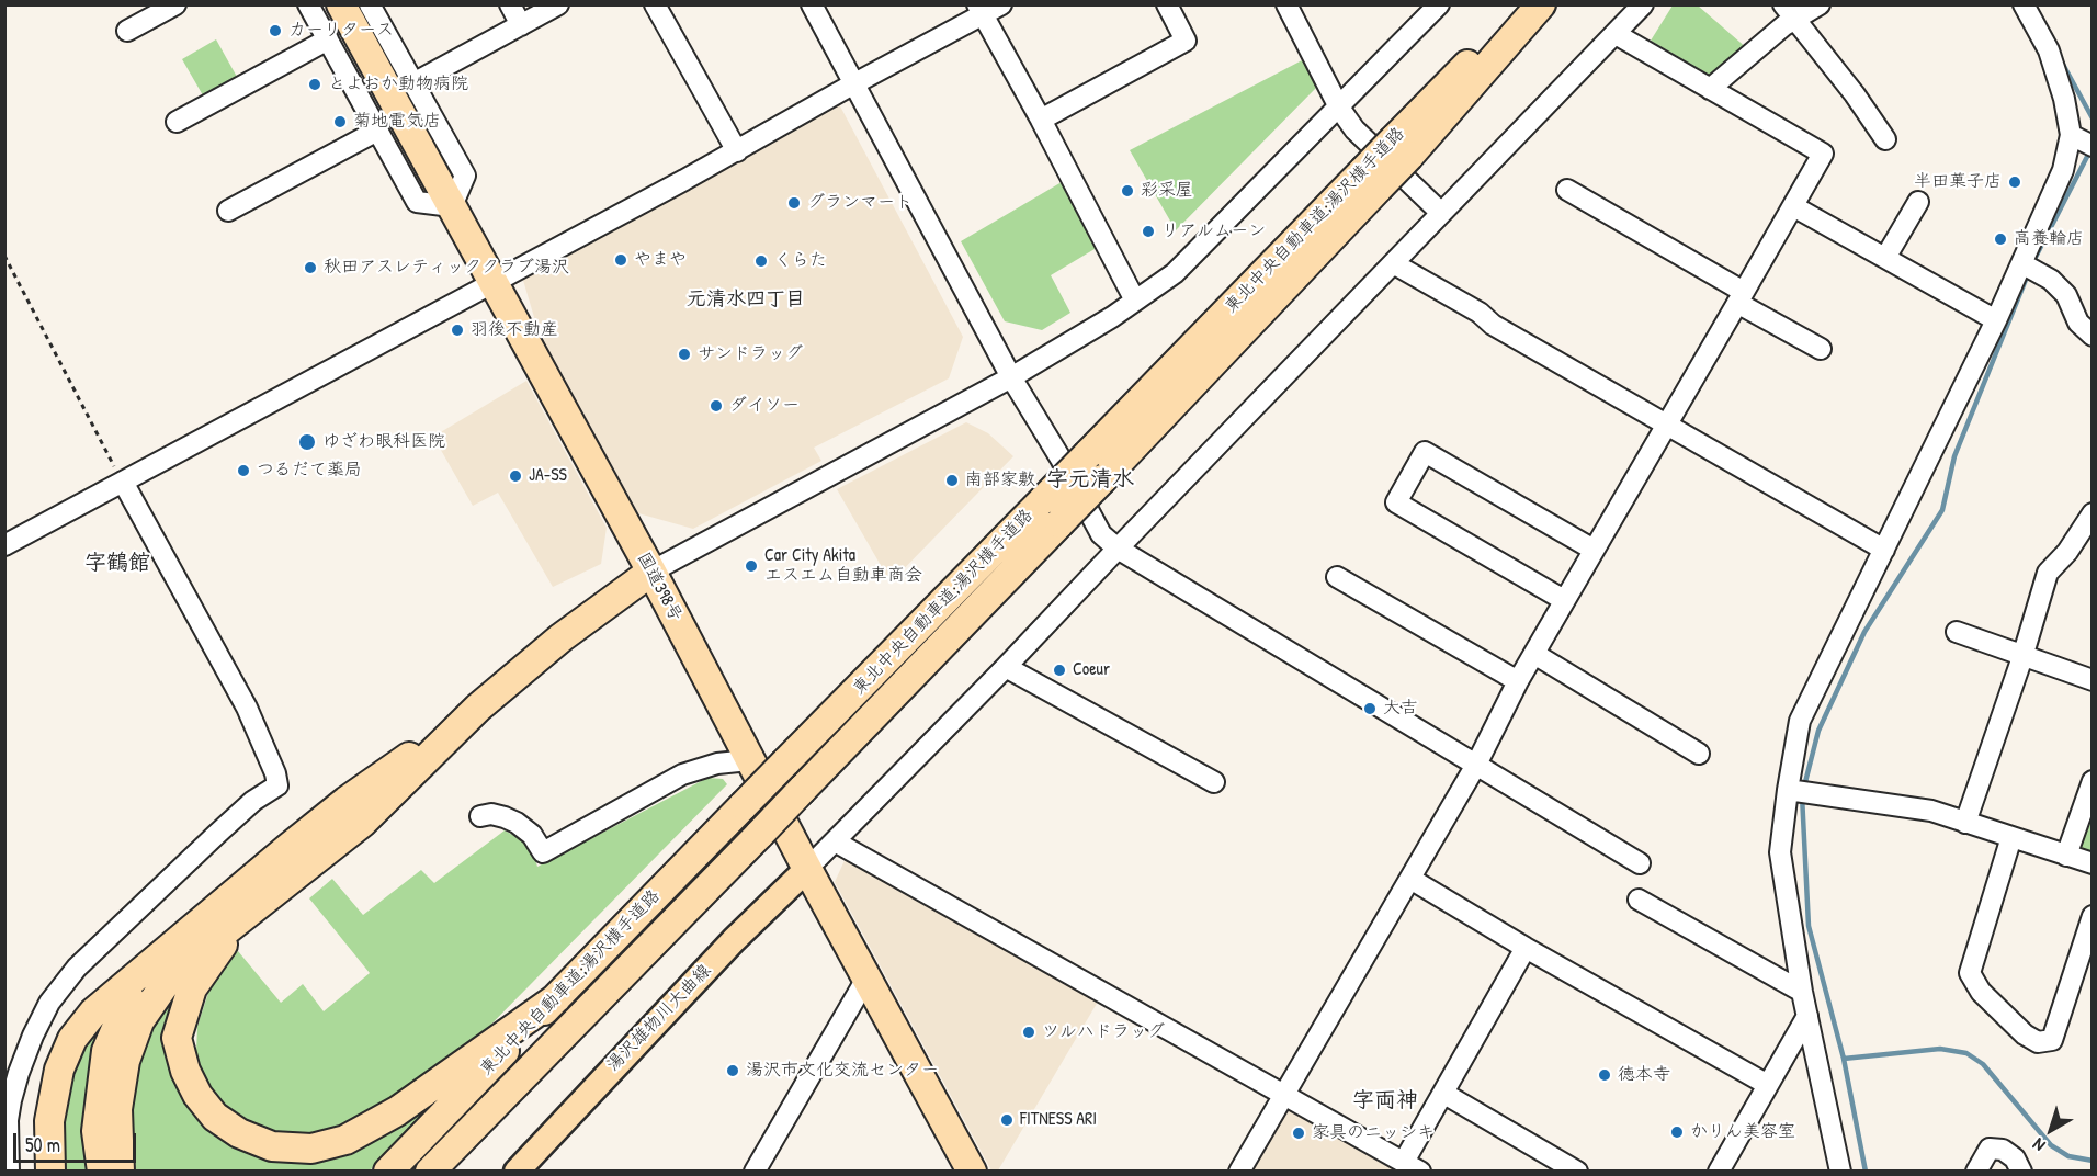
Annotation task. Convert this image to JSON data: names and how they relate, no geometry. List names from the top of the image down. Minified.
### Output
{"streets":{"highway":["東北中央自動車道;湯沢横手道路","国道398号"],"main road":["湯沢雄物川大曲線"]},"crossings":[["国道398号","湯沢雄物川大曲線"]],"districts":["元清水四丁目","字元清水","字鶴館","字両神"],"places":["カーリタース","とよおか動物病院","菊地電気店","半田菓子店","彩采屋","グランマート","リアルムーン","高養輪店","やまや","くらた","秋田アスレティッククラブ湯沢","羽後不動産","サンドラッグ","ダイソー","ゆざわ眼科医院","つるだて薬局","JA-SS","南部家敷","Car City Akita エスエム自動車商会","Coeur","大吉","ツルハドラッグ","湯沢市文化交流センター","徳本寺","FITNESS ARI","かりん美容室","家具のニッシキ"],"scale_bar":"50 m","north":"bottom left"}
